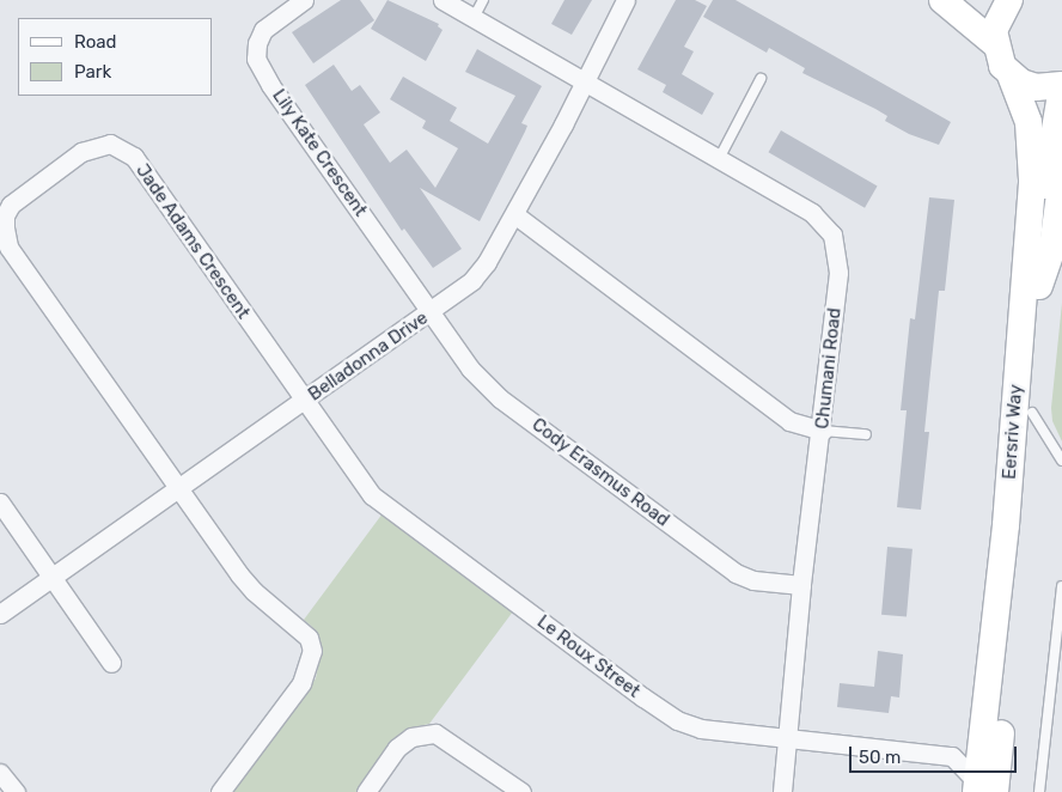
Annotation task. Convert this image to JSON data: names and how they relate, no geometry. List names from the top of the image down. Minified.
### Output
{"streets":{"main road":["Eersriv Way"],"street":["Lily Kate Crescent","Jade Adams Crescent","Belladonna Drive","Chumani Road","Cody Erasmus Road","Le Roux Street"]},"crossings":[["Lily Kate Crescent","Belladonna Drive"],["Lily Kate Crescent","Cody Erasmus Road"],["Jade Adams Crescent","Belladonna Drive"],["Jade Adams Crescent","Le Roux Street"],["Belladonna Drive","Chumani Road"],["Belladonna Drive","Cody Erasmus Road"],["Belladonna Drive","Le Roux Street"],["Chumani Road","Cody Erasmus Road"],["Chumani Road","Le Roux Street"]],"legend":["Road","Park"],"scale_bar":"50 m"}
